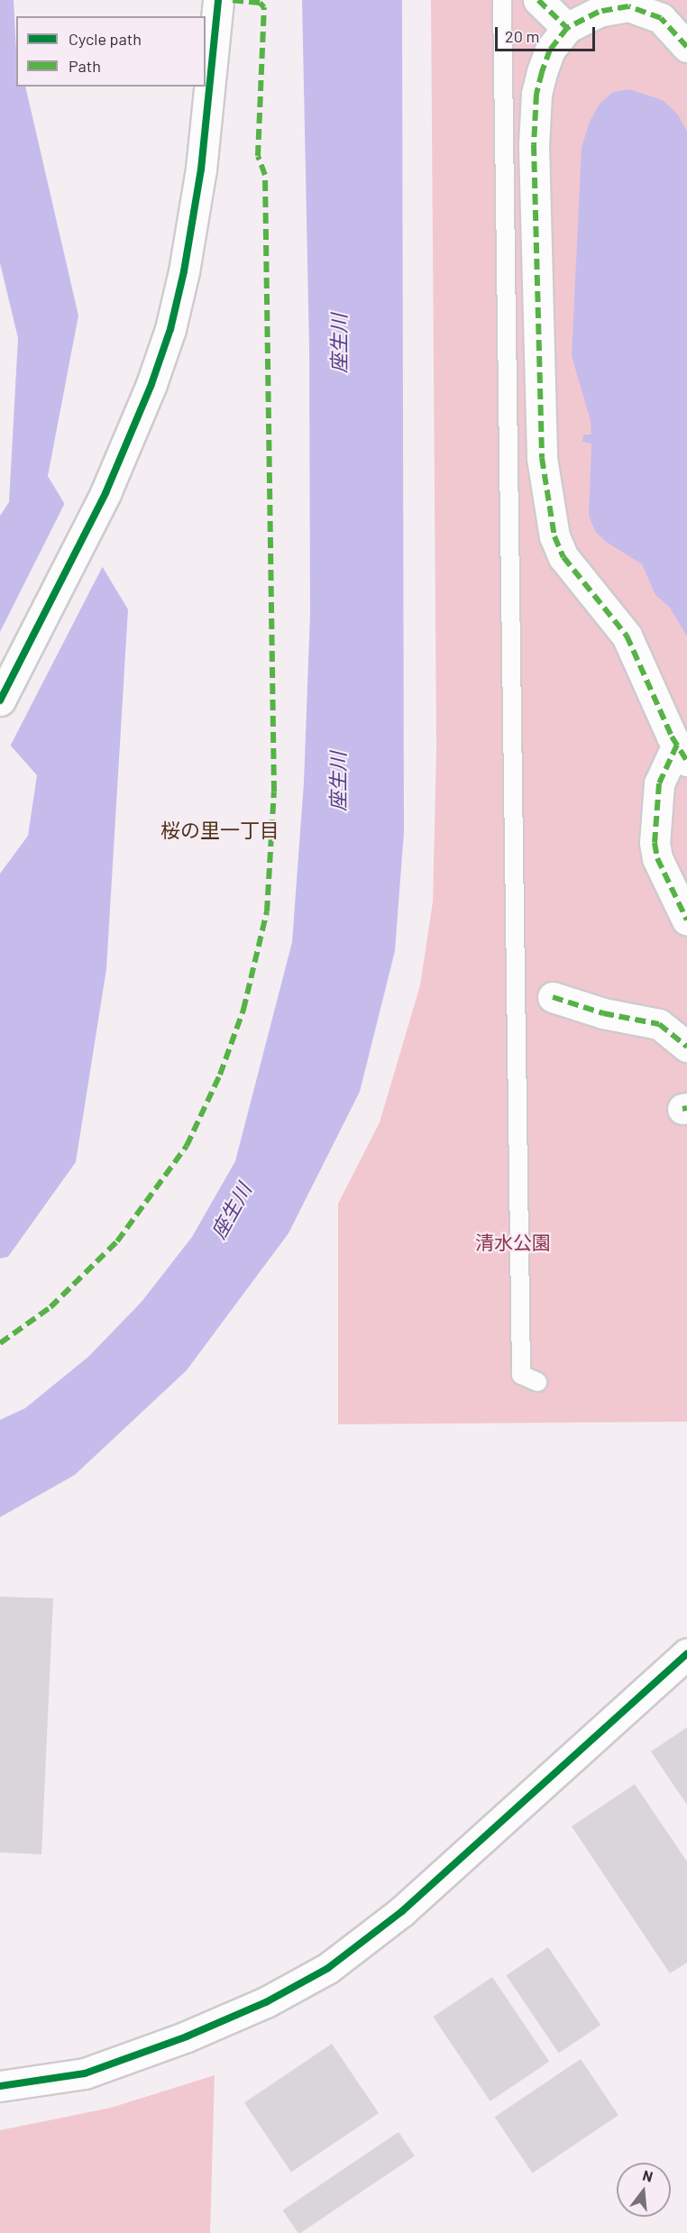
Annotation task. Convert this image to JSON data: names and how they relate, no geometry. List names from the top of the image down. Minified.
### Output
{"districts":["桜の里一丁目"],"water":["座生川"],"parks":["清水公園"],"legend":["Cycle path","Path"],"scale_bar":"20 m","north":"top"}
